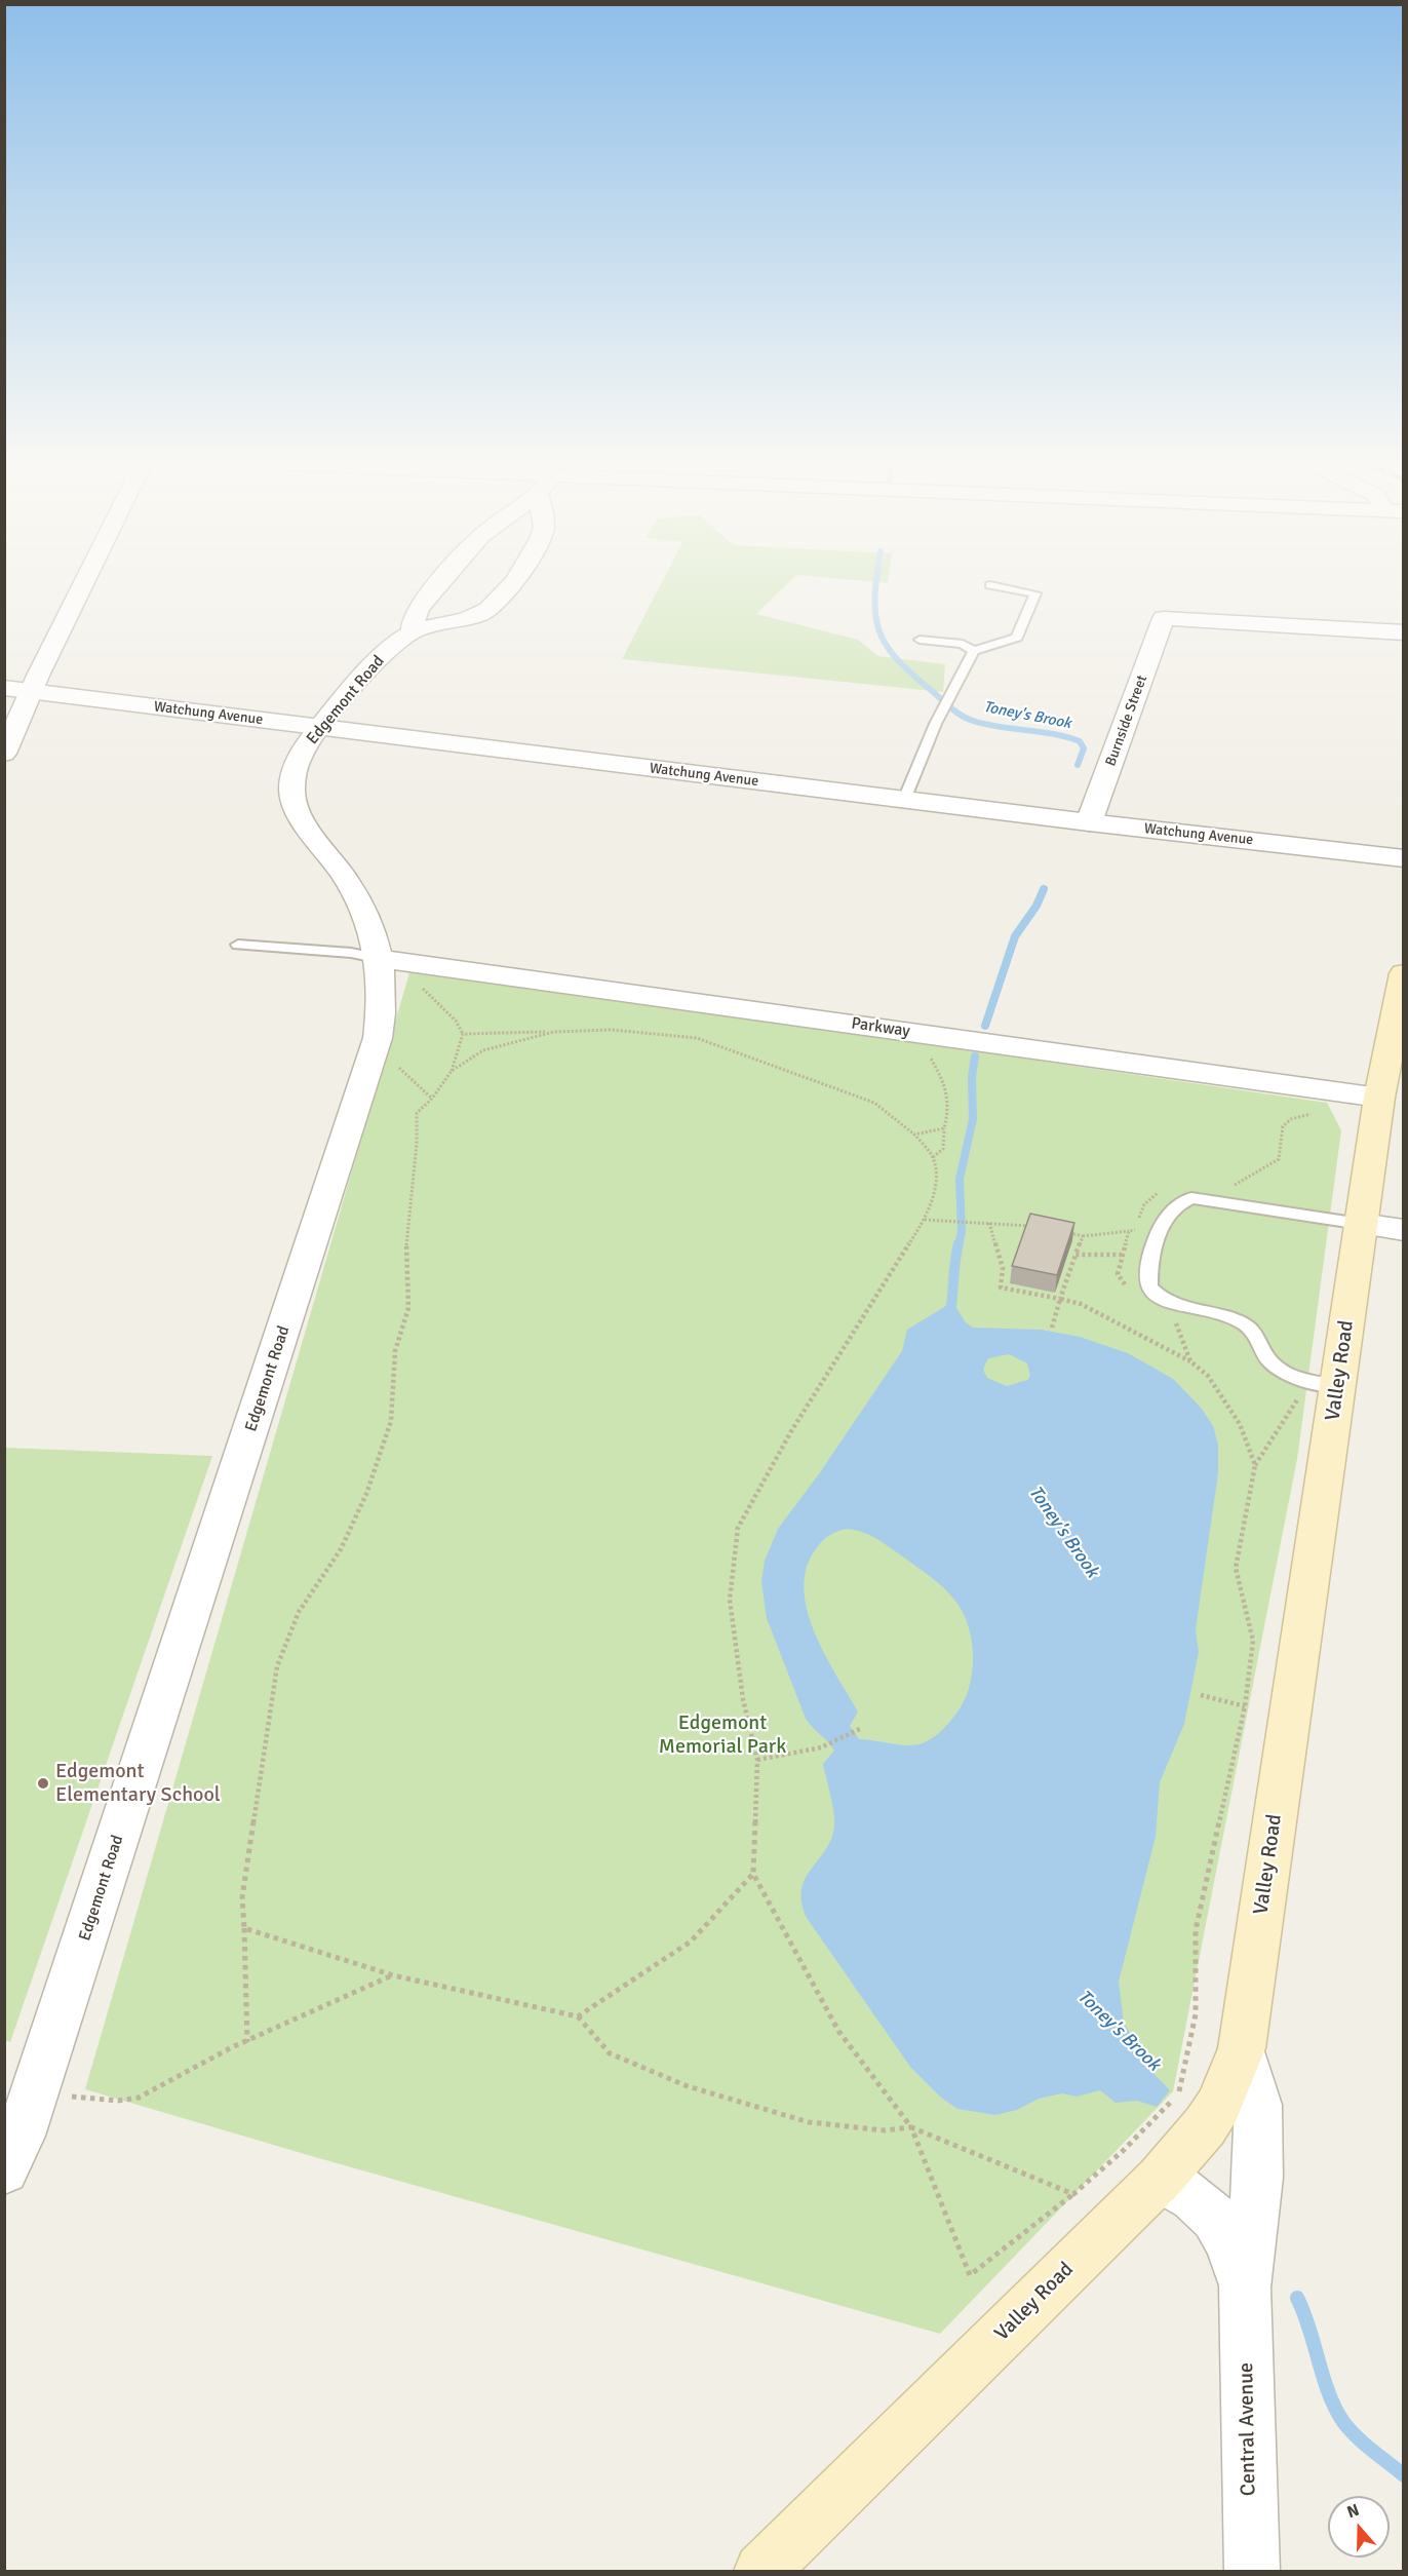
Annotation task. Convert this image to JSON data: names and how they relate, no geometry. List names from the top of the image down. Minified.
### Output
{"streets":{"main road":["Valley Road"],"street":["Edgemont Road","Watchung Avenue","Burnside Street","Parkway","Central Avenue"]},"crossings":[["Edgemont Road","Watchung Avenue"],["Edgemont Road","Parkway"],["Watchung Avenue","Burnside Street"],["Parkway","Valley Road"],["Valley Road","Central Avenue"]],"water":["Toney's Brook"],"parks":["Edgemont Memorial Park"],"places":["Edgemont Elementary School"],"north":"top"}
